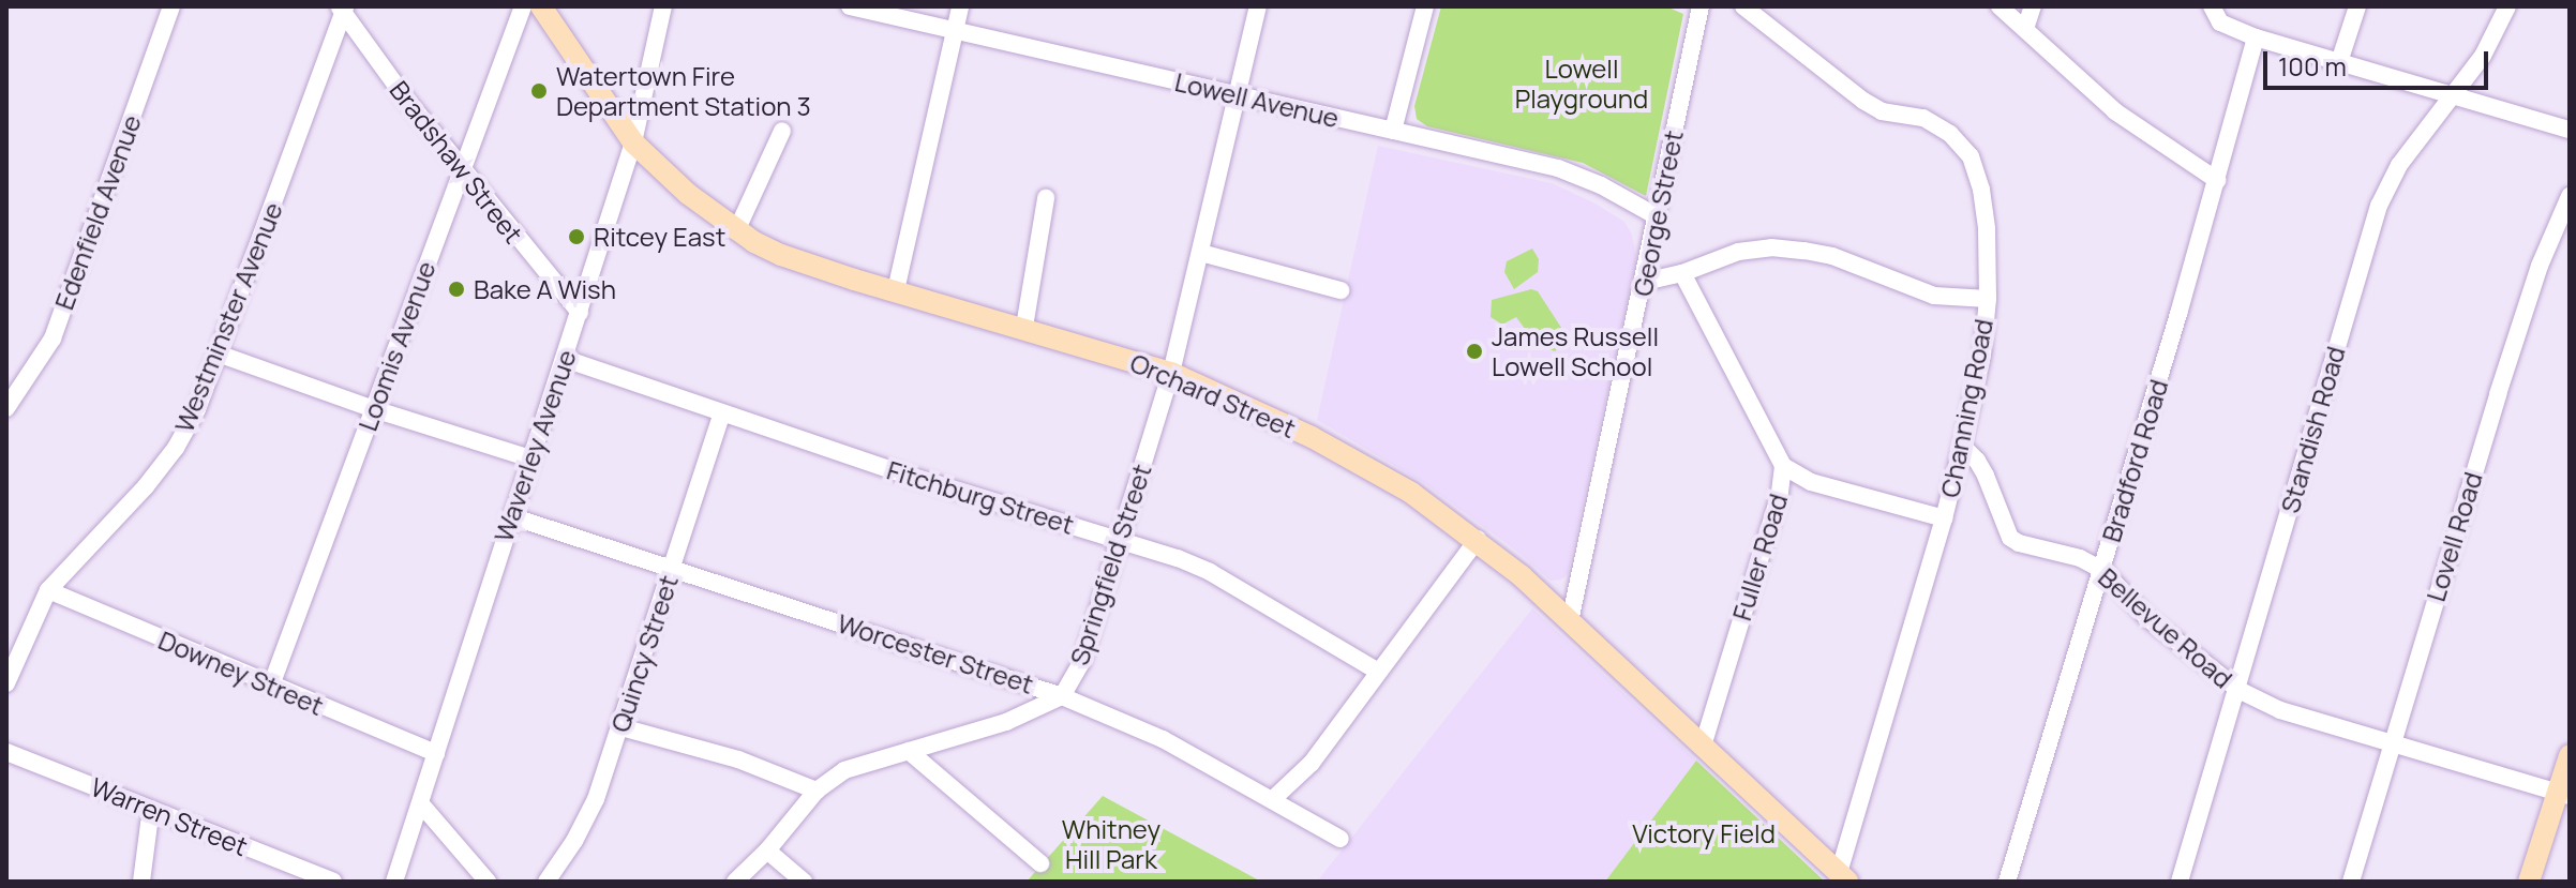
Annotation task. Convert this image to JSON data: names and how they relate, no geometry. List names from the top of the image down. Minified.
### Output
{"streets":{"main road":["Orchard Street"],"street":["Lowell Avenue","Bradshaw Street","Edenfield Avenue","George Street","Westminster Avenue","Loomis Avenue","Channing Road","Standish Road","Waverley Avenue","Bradford Road","Fitchburg Street","Lovell Road","Fuller Road","Springfield Street","Bellevue Road","Quincy Street","Worcester Street","Downey Street","Warren Street"]},"crossings":[["Lowell Avenue","George Street"],["Lowell Avenue","Springfield Street"],["Bradshaw Street","Westminster Avenue"],["Bradshaw Street","Loomis Avenue"],["Bradshaw Street","Waverley Avenue"],["George Street","Orchard Street"],["Westminster Avenue","Downey Street"],["Loomis Avenue","Downey Street"],["Orchard Street","Channing Road"],["Orchard Street","Waverley Avenue"],["Orchard Street","Fuller Road"],["Orchard Street","Springfield Street"],["Channing Road","Bellevue Road"],["Standish Road","Bellevue Road"],["Waverley Avenue","Fitchburg Street"],["Waverley Avenue","Worcester Street"],["Waverley Avenue","Downey Street"],["Bradford Road","Bellevue Road"],["Fitchburg Street","Springfield Street"],["Fitchburg Street","Quincy Street"],["Lovell Road","Bellevue Road"],["Springfield Street","Worcester Street"],["Quincy Street","Worcester Street"]],"parks":["Lowell Playground","Whitney Hill Park","Victory Field"],"places":["Watertown Fire Department Station 3","Ritcey East","Bake A Wish","James Russell Lowell School"],"scale_bar":"100 m"}
